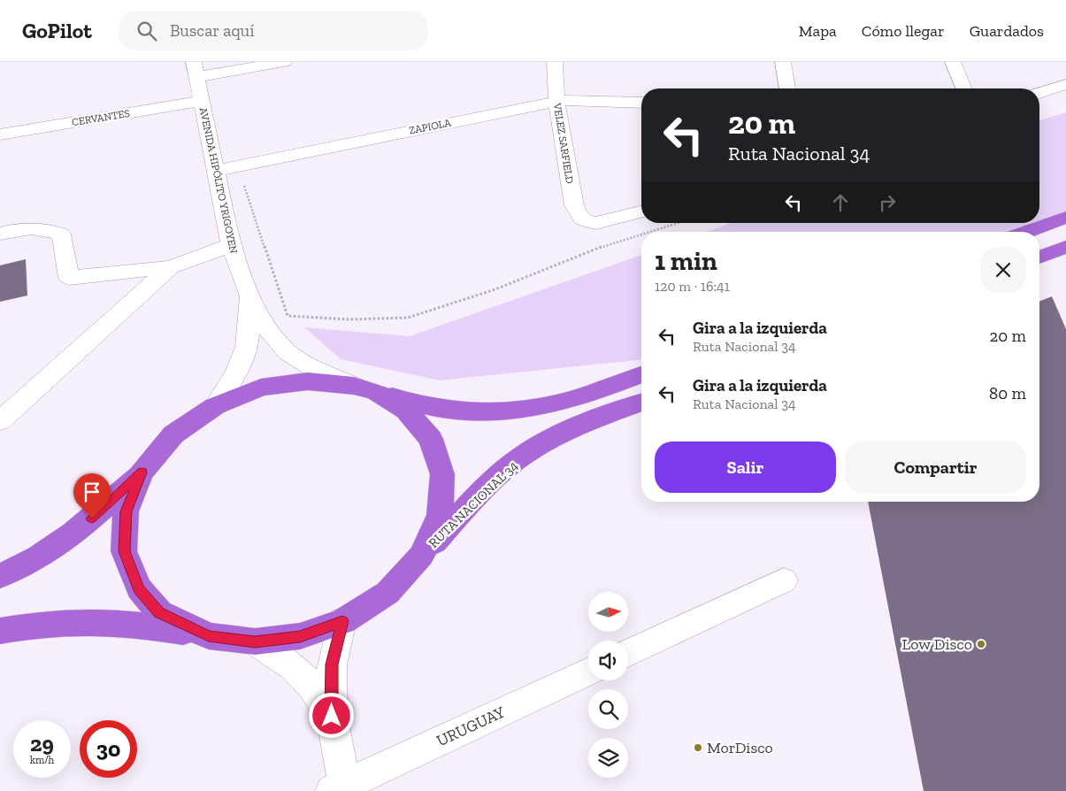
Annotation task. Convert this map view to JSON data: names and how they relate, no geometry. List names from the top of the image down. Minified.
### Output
{"streets":{"highway":["RUTA NACIONAL 34"],"street":["CERVANTES","ZAPIOLA","VELEZ SARFIELD","AVENIDA HIPÓLITO YRIGOYEN","URUGUAY"]},"crossings":[["CERVANTES","AVENIDA HIPÓLITO YRIGOYEN"],["ZAPIOLA","VELEZ SARFIELD"],["ZAPIOLA","AVENIDA HIPÓLITO YRIGOYEN"],["AVENIDA HIPÓLITO YRIGOYEN","RUTA NACIONAL 34"]],"places":["Low Disco","MorDisco"],"north":"right","page":{"header":"GoPilot","search":"Buscar aquí","nav":["Mapa","Cómo llegar","Guardados"],"turn":["20 m","Ruta Nacional 34"],"heading":["1 min","120 m · 16:41"],"list":[{"name":"Gira a la izquierda","note":"Ruta Nacional 34","value":"20 m"},{"name":"Gira a la izquierda","note":"Ruta Nacional 34","value":"80 m"}],"buttons":["Salir","Compartir"],"speed":"29 km/h","limit":"30"}}
